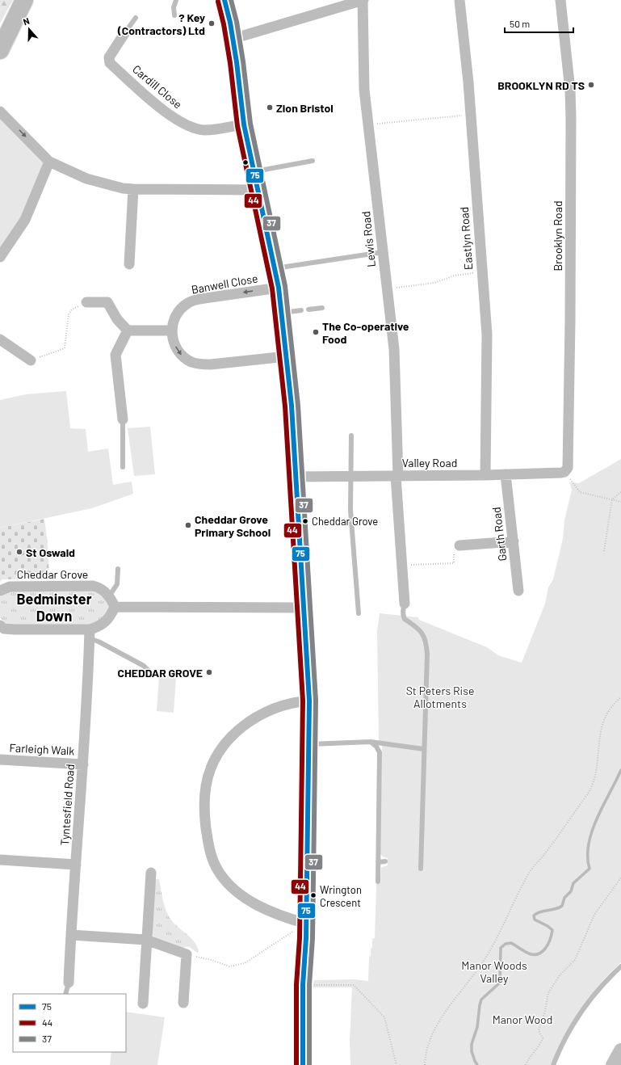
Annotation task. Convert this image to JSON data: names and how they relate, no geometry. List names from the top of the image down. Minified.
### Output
{"streets":{"street":["Cardill Close","Brooklyn Road","Eastlyn Road","Lewis Road","Banwell Close","Valley Road","Garth Road","Cheddar Grove","Farleigh Walk","Tyntesfield Road"]},"crossings":[["Brooklyn Road","Valley Road"],["Eastlyn Road","Valley Road"],["Lewis Road","Valley Road"],["Valley Road","Garth Road"],["Farleigh Walk","Tyntesfield Road"]],"one_way":["Banwell Close"],"districts":["Bedminster Down"],"parks":["St Peters Rise Allotments","Manor Woods Valley","Manor Wood"],"places":["? Key (Contractors) Ltd","BROOKLYN RD TS","Zion Bristol","The Co-operative Food","Cheddar Grove","Cheddar Grove Primary School","St Oswald","CHEDDAR GROVE","Wrington Crescent"],"lines":["transit line 75","transit line 37","transit line 44"],"legend":["75","44","37"],"scale_bar":"50 m","north":"top"}
